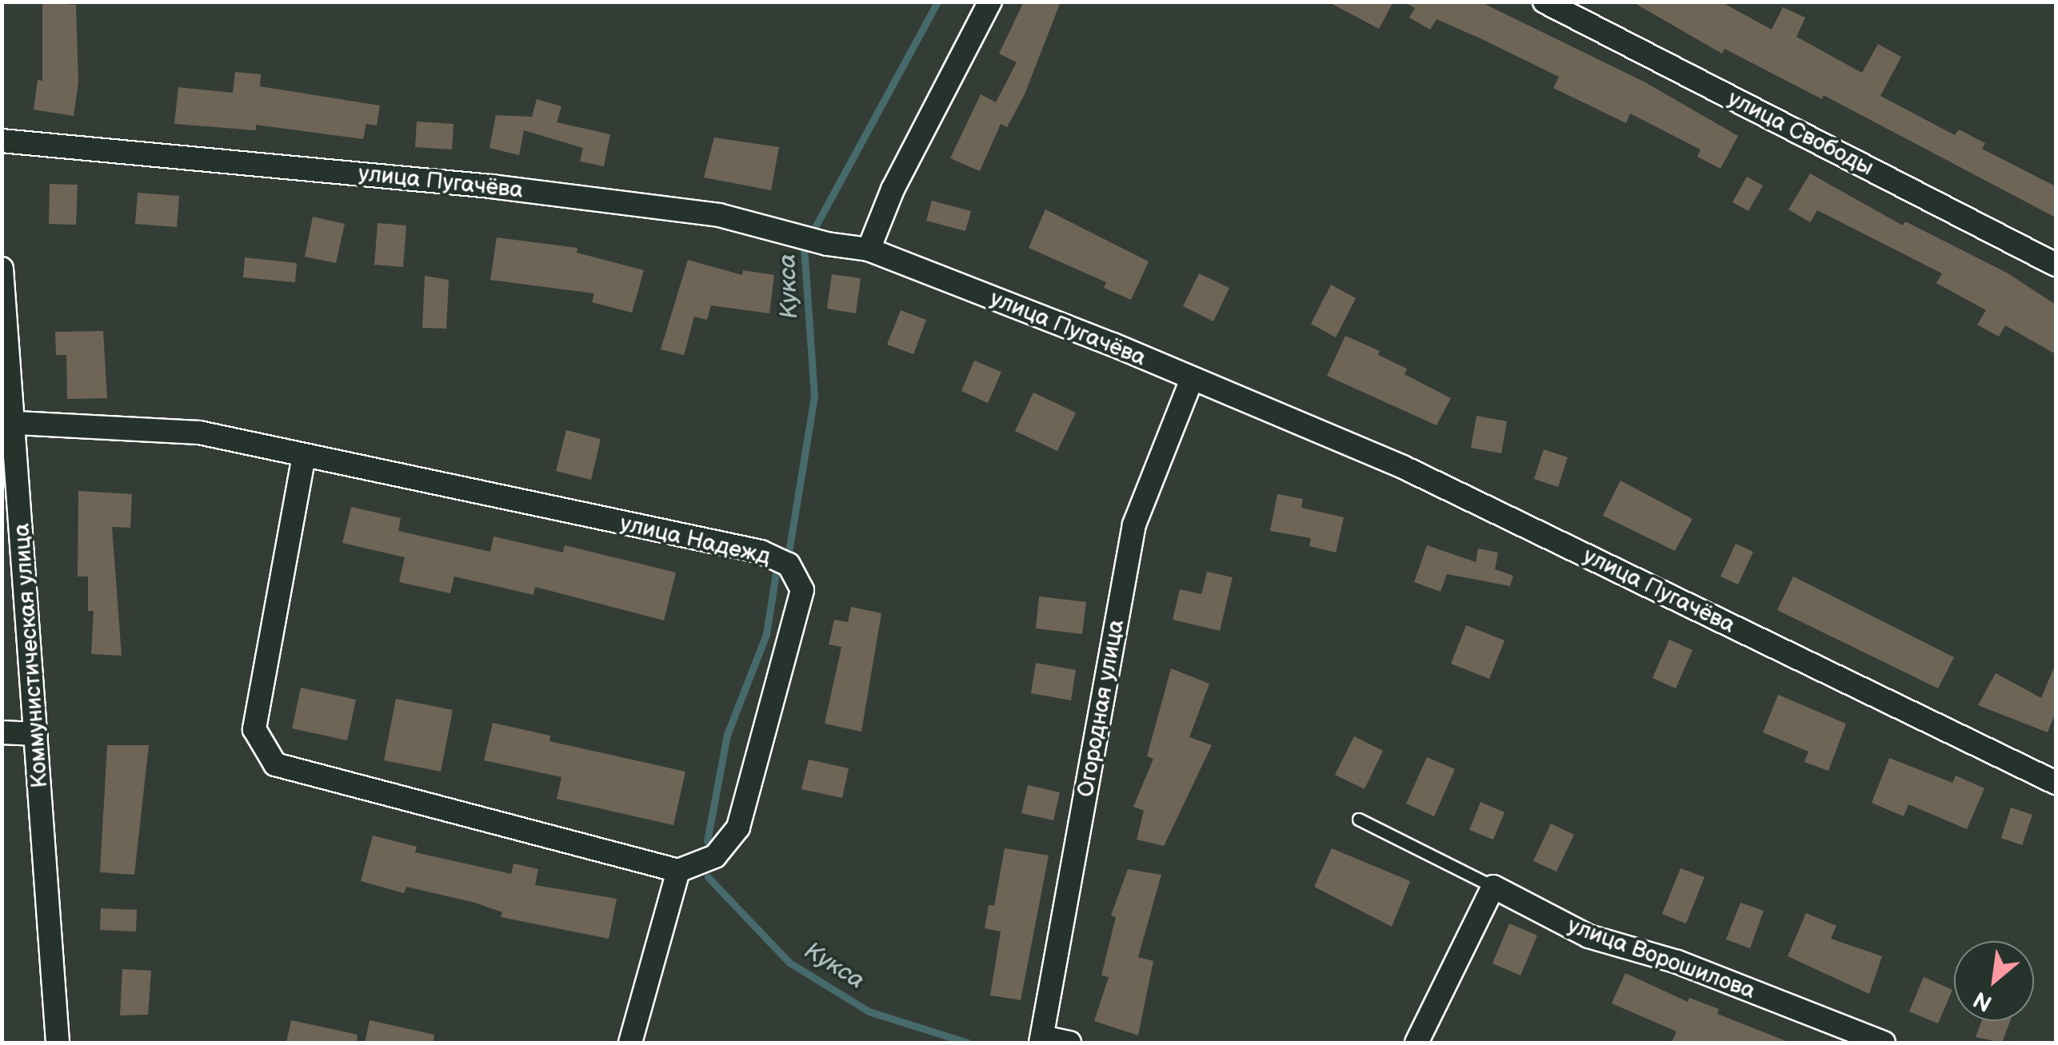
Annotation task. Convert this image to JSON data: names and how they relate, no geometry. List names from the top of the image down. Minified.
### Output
{"streets":{"street":["улица Свободы","улица Пугачёва","улица Надежд","Коммунистическая улица","Огородная улица","улица Ворошилова"]},"crossings":[["улица Пугачёва","Огородная улица"],["улица Надежд","Коммунистическая улица"]],"water":["Кукса"],"north":"bottom left"}
